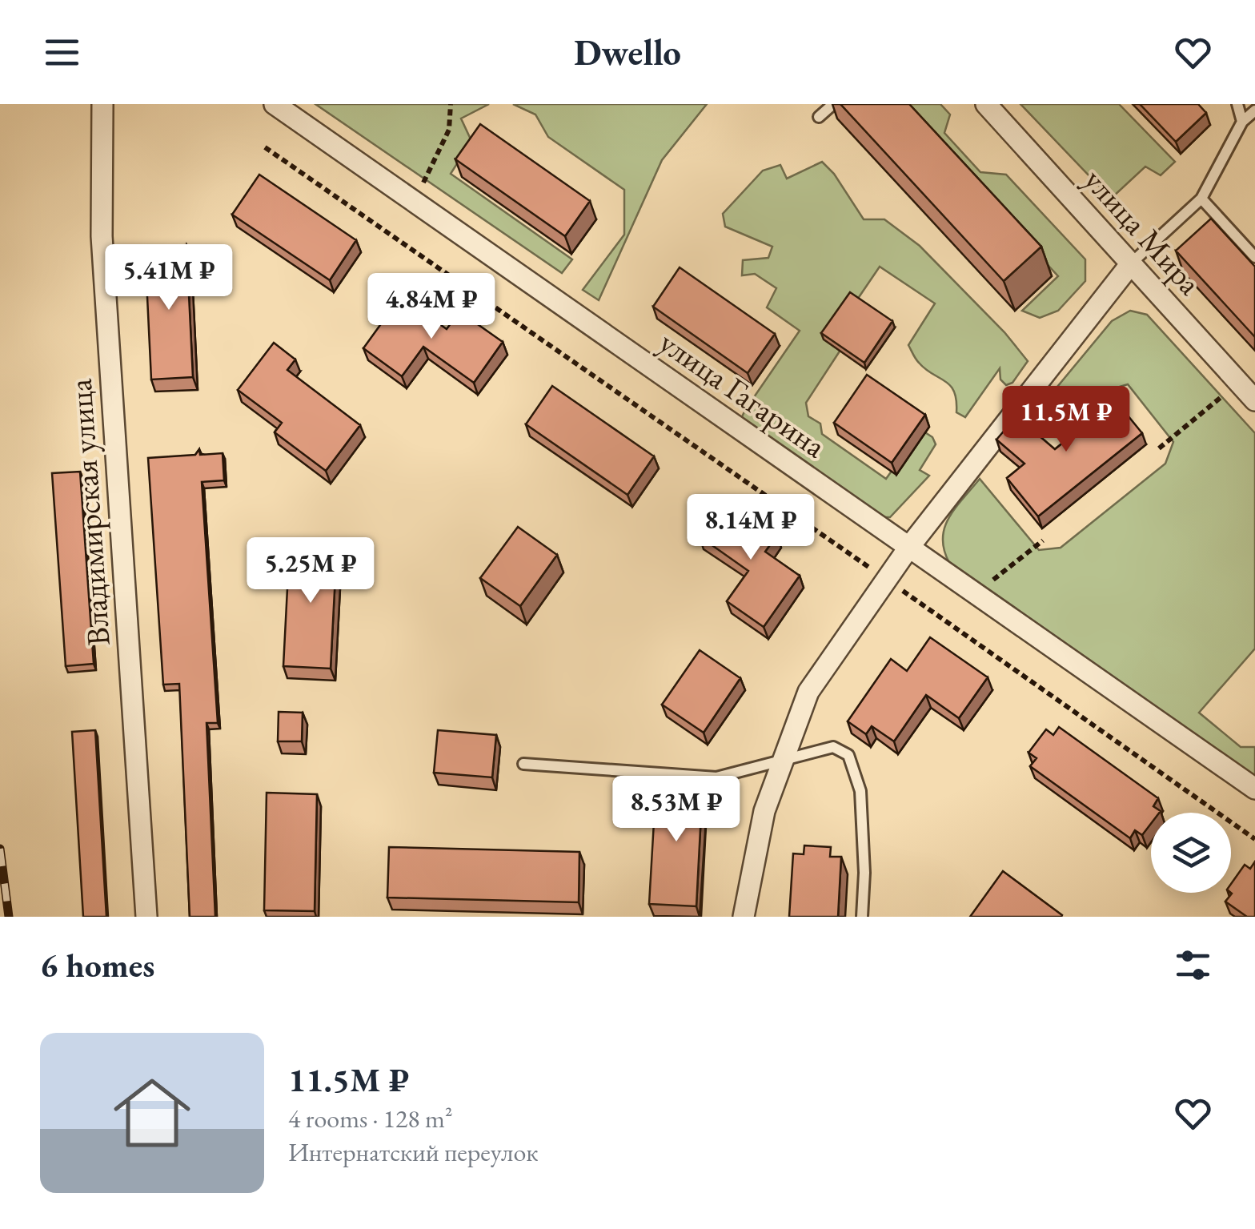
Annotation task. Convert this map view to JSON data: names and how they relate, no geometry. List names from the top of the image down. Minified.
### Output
{"streets":{"street":["улица Мира","улица Гагарина","Владимирская улица"]},"page":{"header":"Dwello","price":["5.41M ₽","4.84M ₽","11.5M ₽","8.14M ₽","5.25M ₽","8.53M ₽"],"heading":"6 homes","list":[{"name":"11.5M ₽","note":"4 rooms · 128 m² · Интернатский переулок"}]}}
